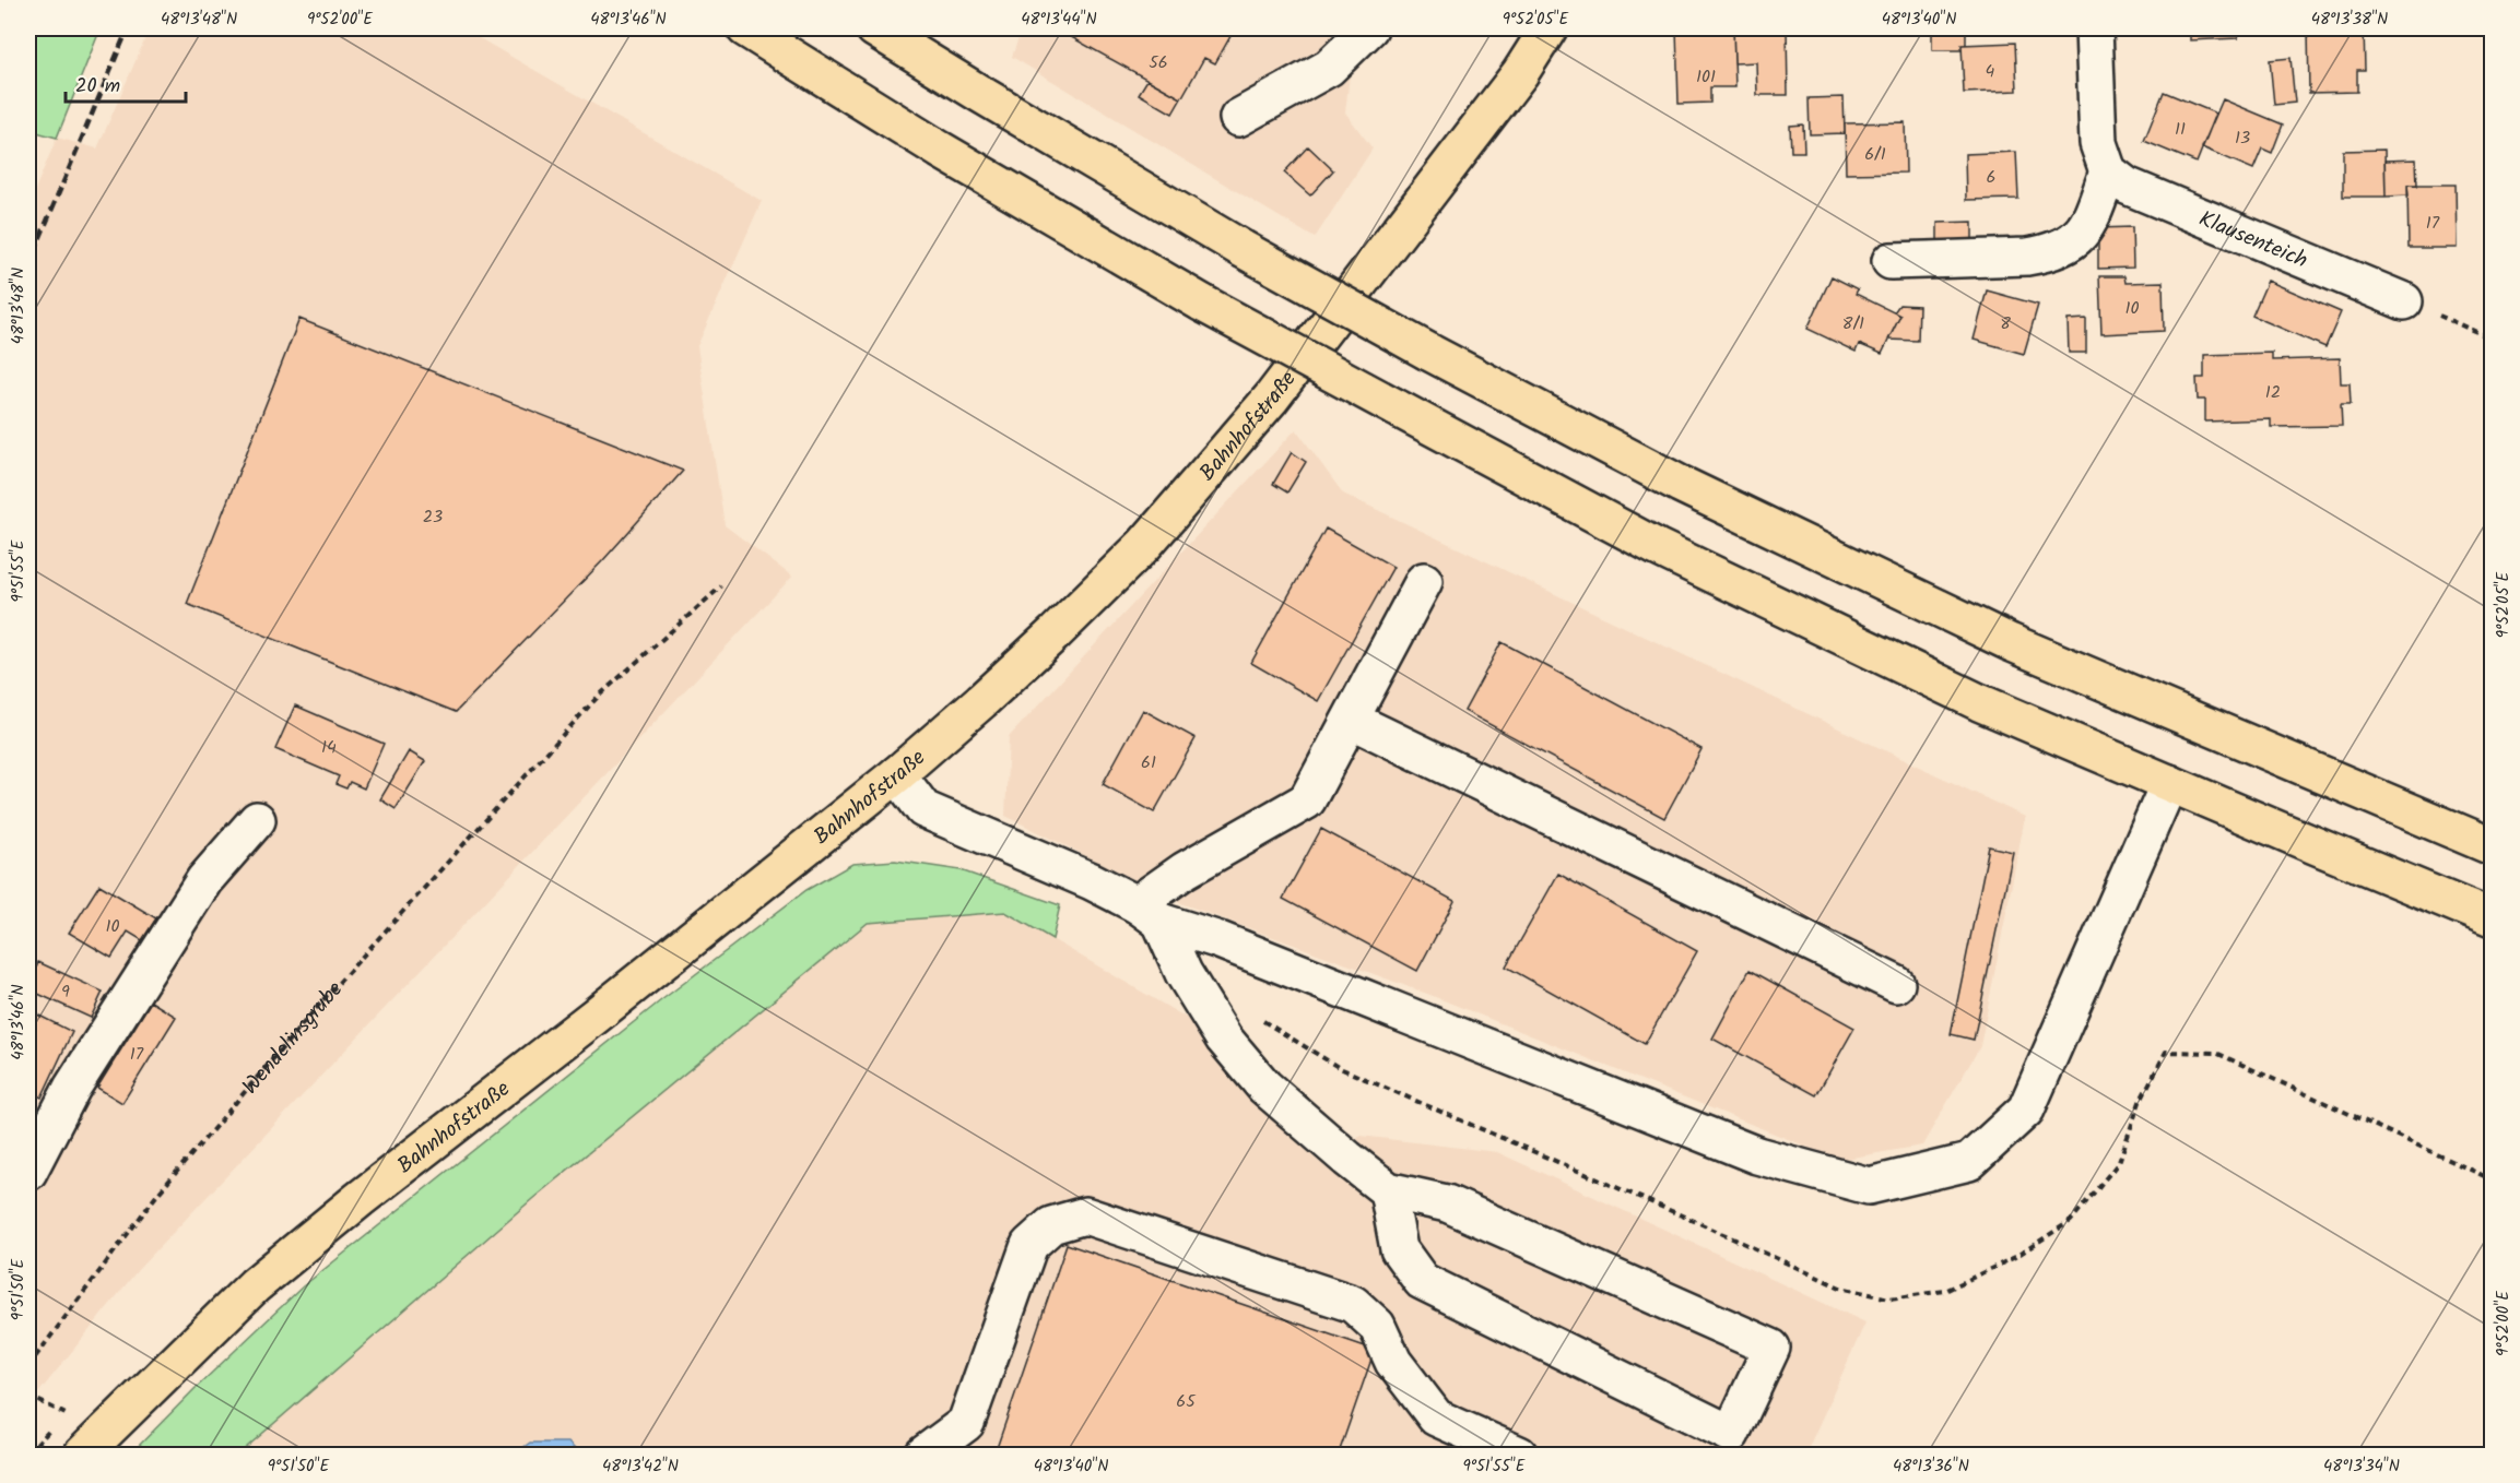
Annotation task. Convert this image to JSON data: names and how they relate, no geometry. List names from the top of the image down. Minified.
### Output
{"streets":{"main road":["Bahnhofstraße"],"street":["Klausenteich"],"path":["Wendelinsgrube"]},"house_numbers":["56","4","101","11","13","6/1","6","17","10","8/1","8","12","23","14","61","10","9","17","65"],"scale_bar":"20 m","coordinates":["48°13'48\"N","9°52'00\"E","48°13'46\"N","48°13'44\"N","9°52'05\"E","48°13'40\"N","48°13'38\"N","9°51'55\"E","9°51'50\"E","48°13'42\"N","48°13'36\"N","48°13'34\"N"]}
